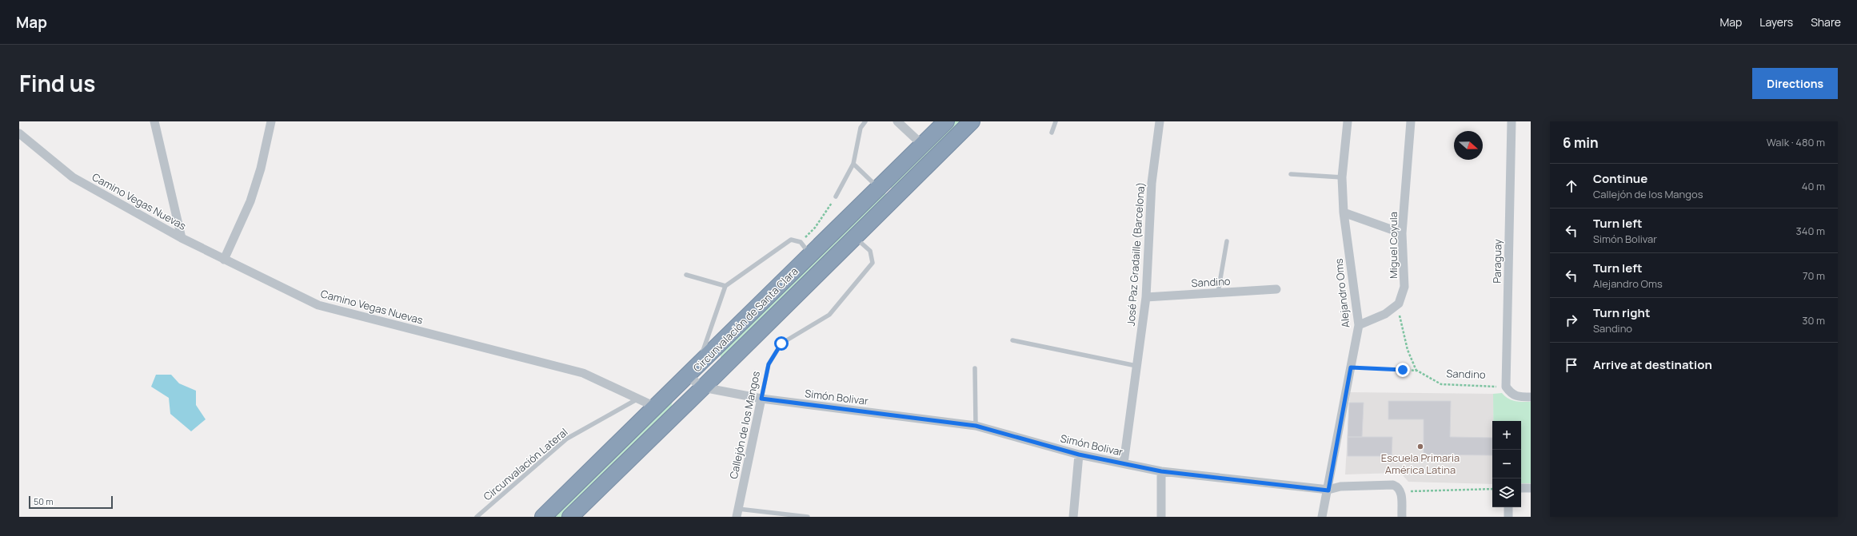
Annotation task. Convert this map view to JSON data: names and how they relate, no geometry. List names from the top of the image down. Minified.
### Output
{"streets":{"highway":["Circunvalación de Santa Clara"],"street":["Camino Vegas Nuevas","Miguel Coyula","José Paz Gradaille (Barcelona)","Paraguay","Sandino","Alejandro Oms","Simón Bolivar","Callejón de los Mangos"],"lane":["Circunvalación Lateral"]},"crossings":[["Camino Vegas Nuevas","Circunvalación de Santa Clara"],["Camino Vegas Nuevas","Circunvalación Lateral"],["José Paz Gradaille (Barcelona)","Sandino"],["José Paz Gradaille (Barcelona)","Simón Bolivar"],["Paraguay","Sandino"],["Sandino","Alejandro Oms"],["Alejandro Oms","Simón Bolivar"],["Circunvalación de Santa Clara","Simón Bolivar"],["Circunvalación de Santa Clara","Callejón de los Mangos"],["Simón Bolivar","Callejón de los Mangos"]],"places":["Escuela Primaria América Latina"],"scale_bar":"50 m","north":"right","page":{"header":"Map","nav":["Map","Layers","Share"],"title":"Find us","buttons":"Directions","heading":["6 min","Walk · 480 m"],"list":[["Continue","Callejón de los Mangos","40 m"],["Turn left","Simón Bolivar","340 m"],["Turn left","Alejandro Oms","70 m"],["Turn right","Sandino","30 m"],"Arrive at destination"],"map_buttons":["+","−"],"scale":"50 m"}}
